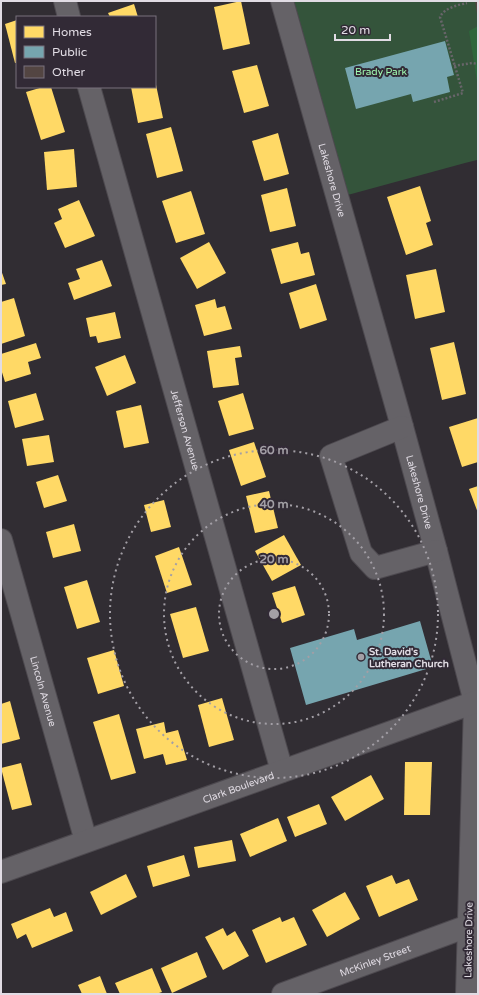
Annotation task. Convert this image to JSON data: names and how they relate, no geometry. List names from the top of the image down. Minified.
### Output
{"streets":{"street":["Lakeshore Drive","Jefferson Avenue","Lincoln Avenue","Clark Boulevard","McKinley Street"]},"crossings":[["Lakeshore Drive","Clark Boulevard"],["Lakeshore Drive","McKinley Street"],["Jefferson Avenue","Clark Boulevard"],["Lincoln Avenue","Clark Boulevard"]],"parks":["Brady Park"],"places":["St. David's Lutheran Church"],"legend":["Homes","Public","Other"],"scale_bar":"20 m","rings":["60 m","40 m","20 m"]}
